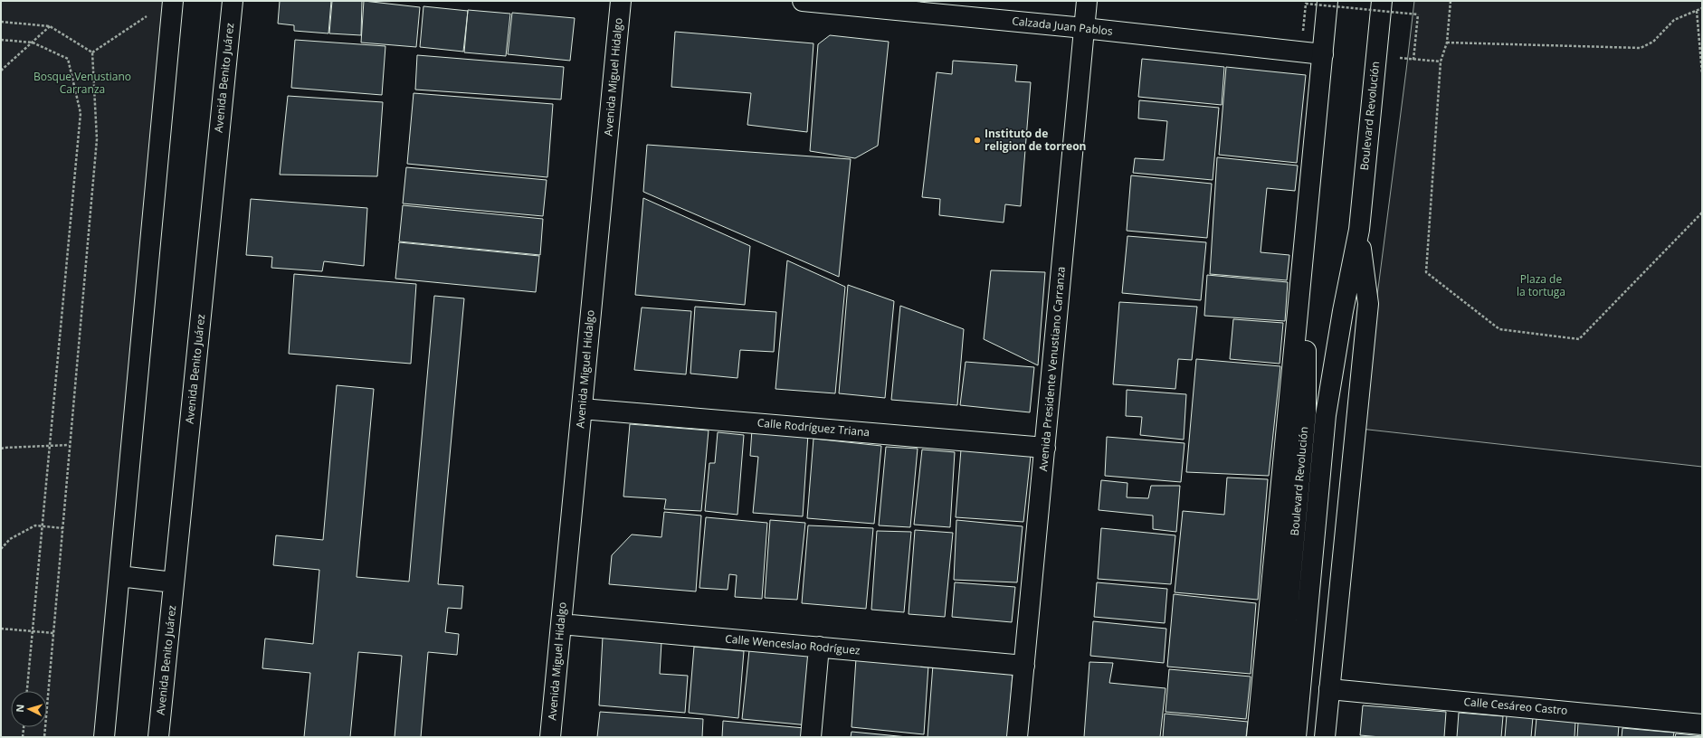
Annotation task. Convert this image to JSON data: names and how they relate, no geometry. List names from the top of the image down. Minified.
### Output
{"streets":{"main road":["Calzada Juan Pablos","Avenida Miguel Hidalgo","Avenida Benito Juárez","Boulevard Revolución","Avenida Presidente Venustiano Carranza","Calle Rodríguez Triana","Calle Wenceslao Rodríguez","Calle Cesáreo Castro"]},"crossings":[["Calzada Juan Pablos","Avenida Presidente Venustiano Carranza"],["Avenida Miguel Hidalgo","Calle Rodríguez Triana"],["Avenida Miguel Hidalgo","Calle Wenceslao Rodríguez"],["Boulevard Revolución","Calle Cesáreo Castro"],["Avenida Presidente Venustiano Carranza","Calle Rodríguez Triana"],["Avenida Presidente Venustiano Carranza","Calle Wenceslao Rodríguez"]],"parks":["Bosque Venustiano Carranza","Plaza de la tortuga"],"places":["Instituto de religion de torreon"],"north":"left"}
